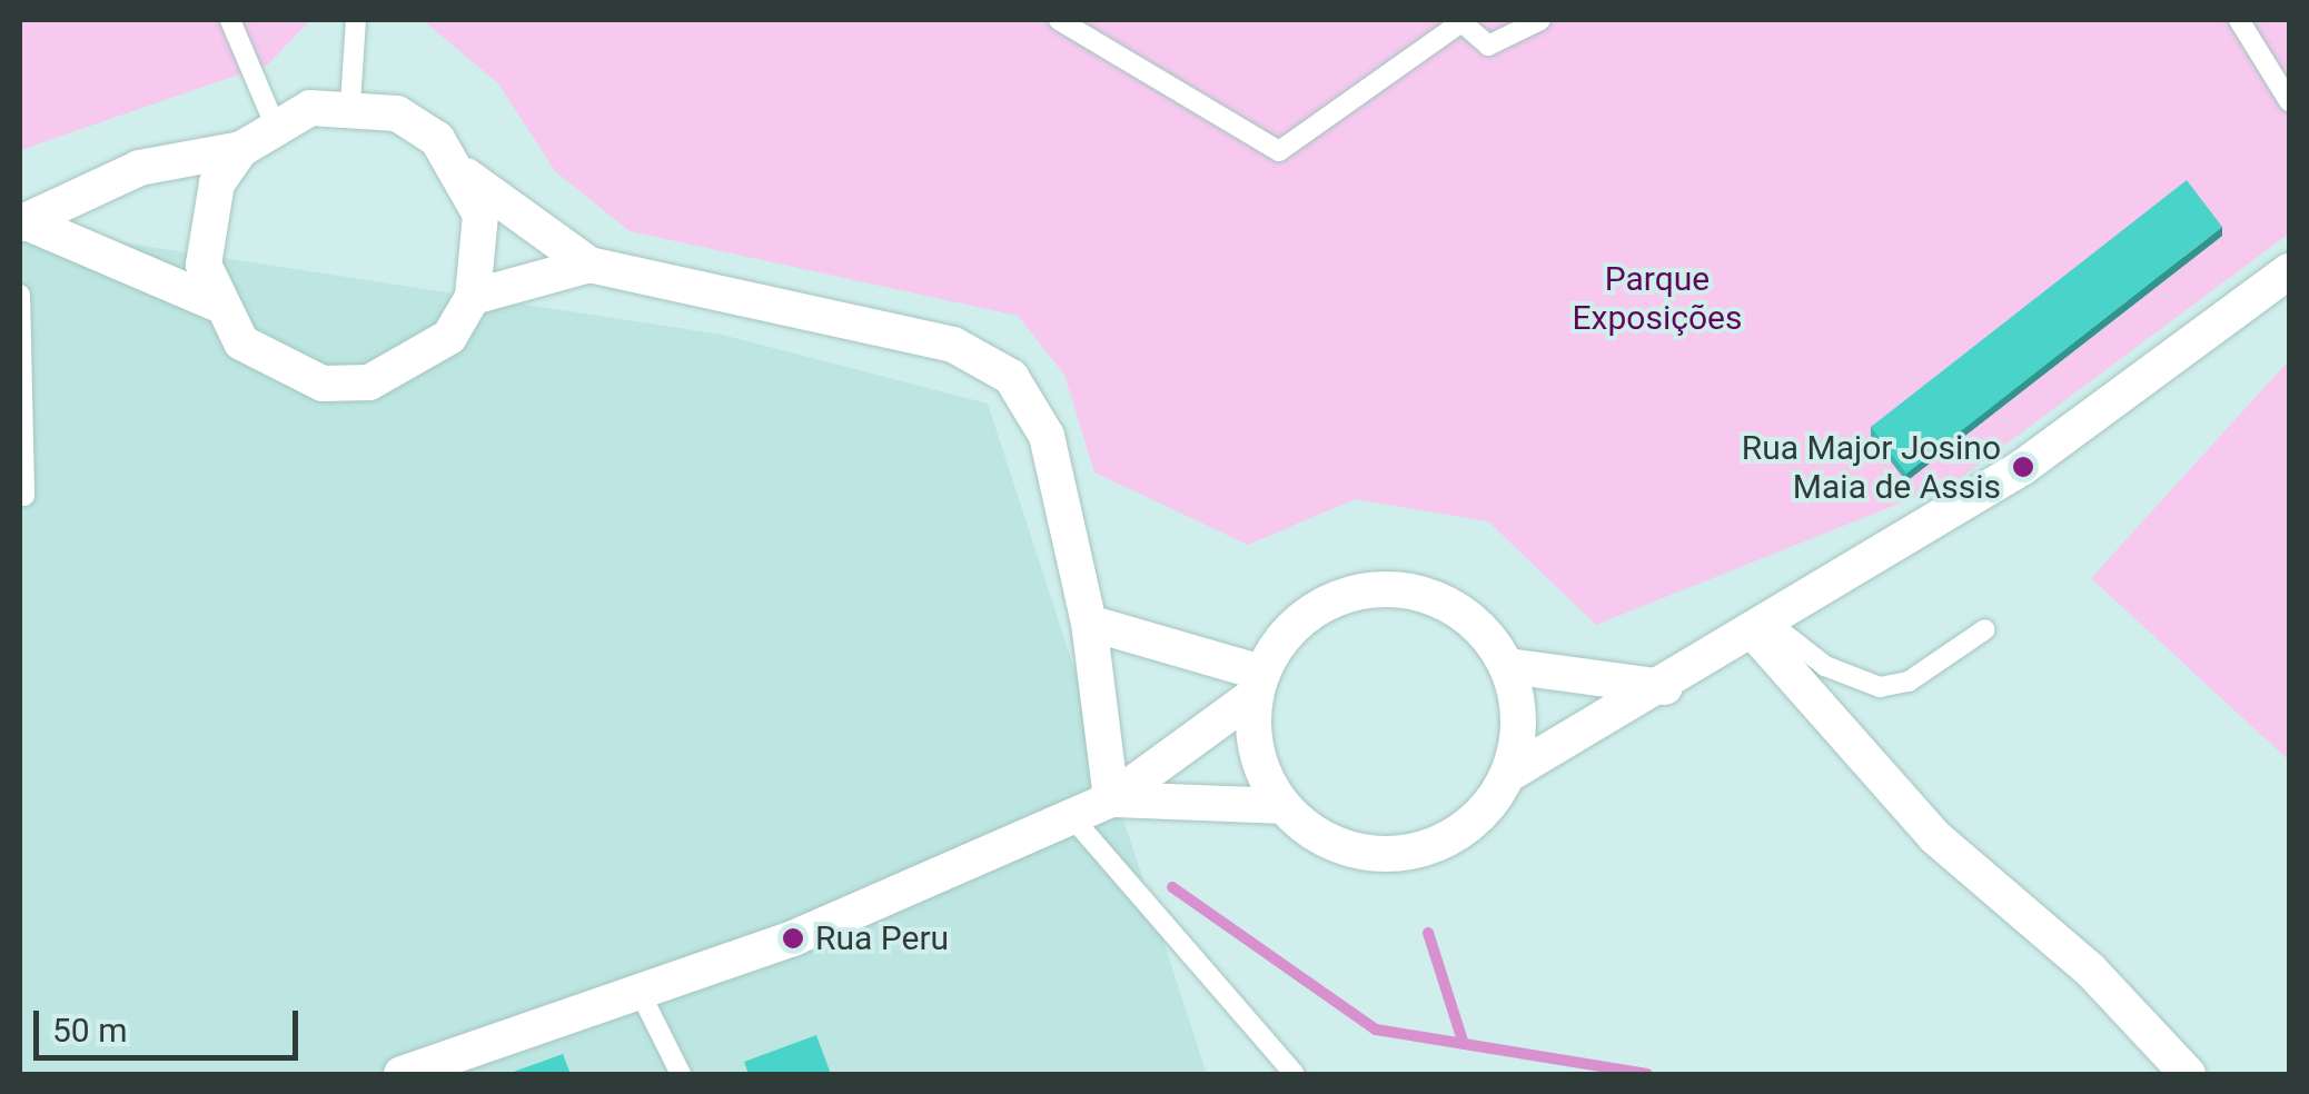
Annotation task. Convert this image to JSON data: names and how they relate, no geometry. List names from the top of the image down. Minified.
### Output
{"parks":["Parque Exposições"],"places":["Rua Major Josino Maia de Assis","Rua Peru"],"scale_bar":"50 m"}
